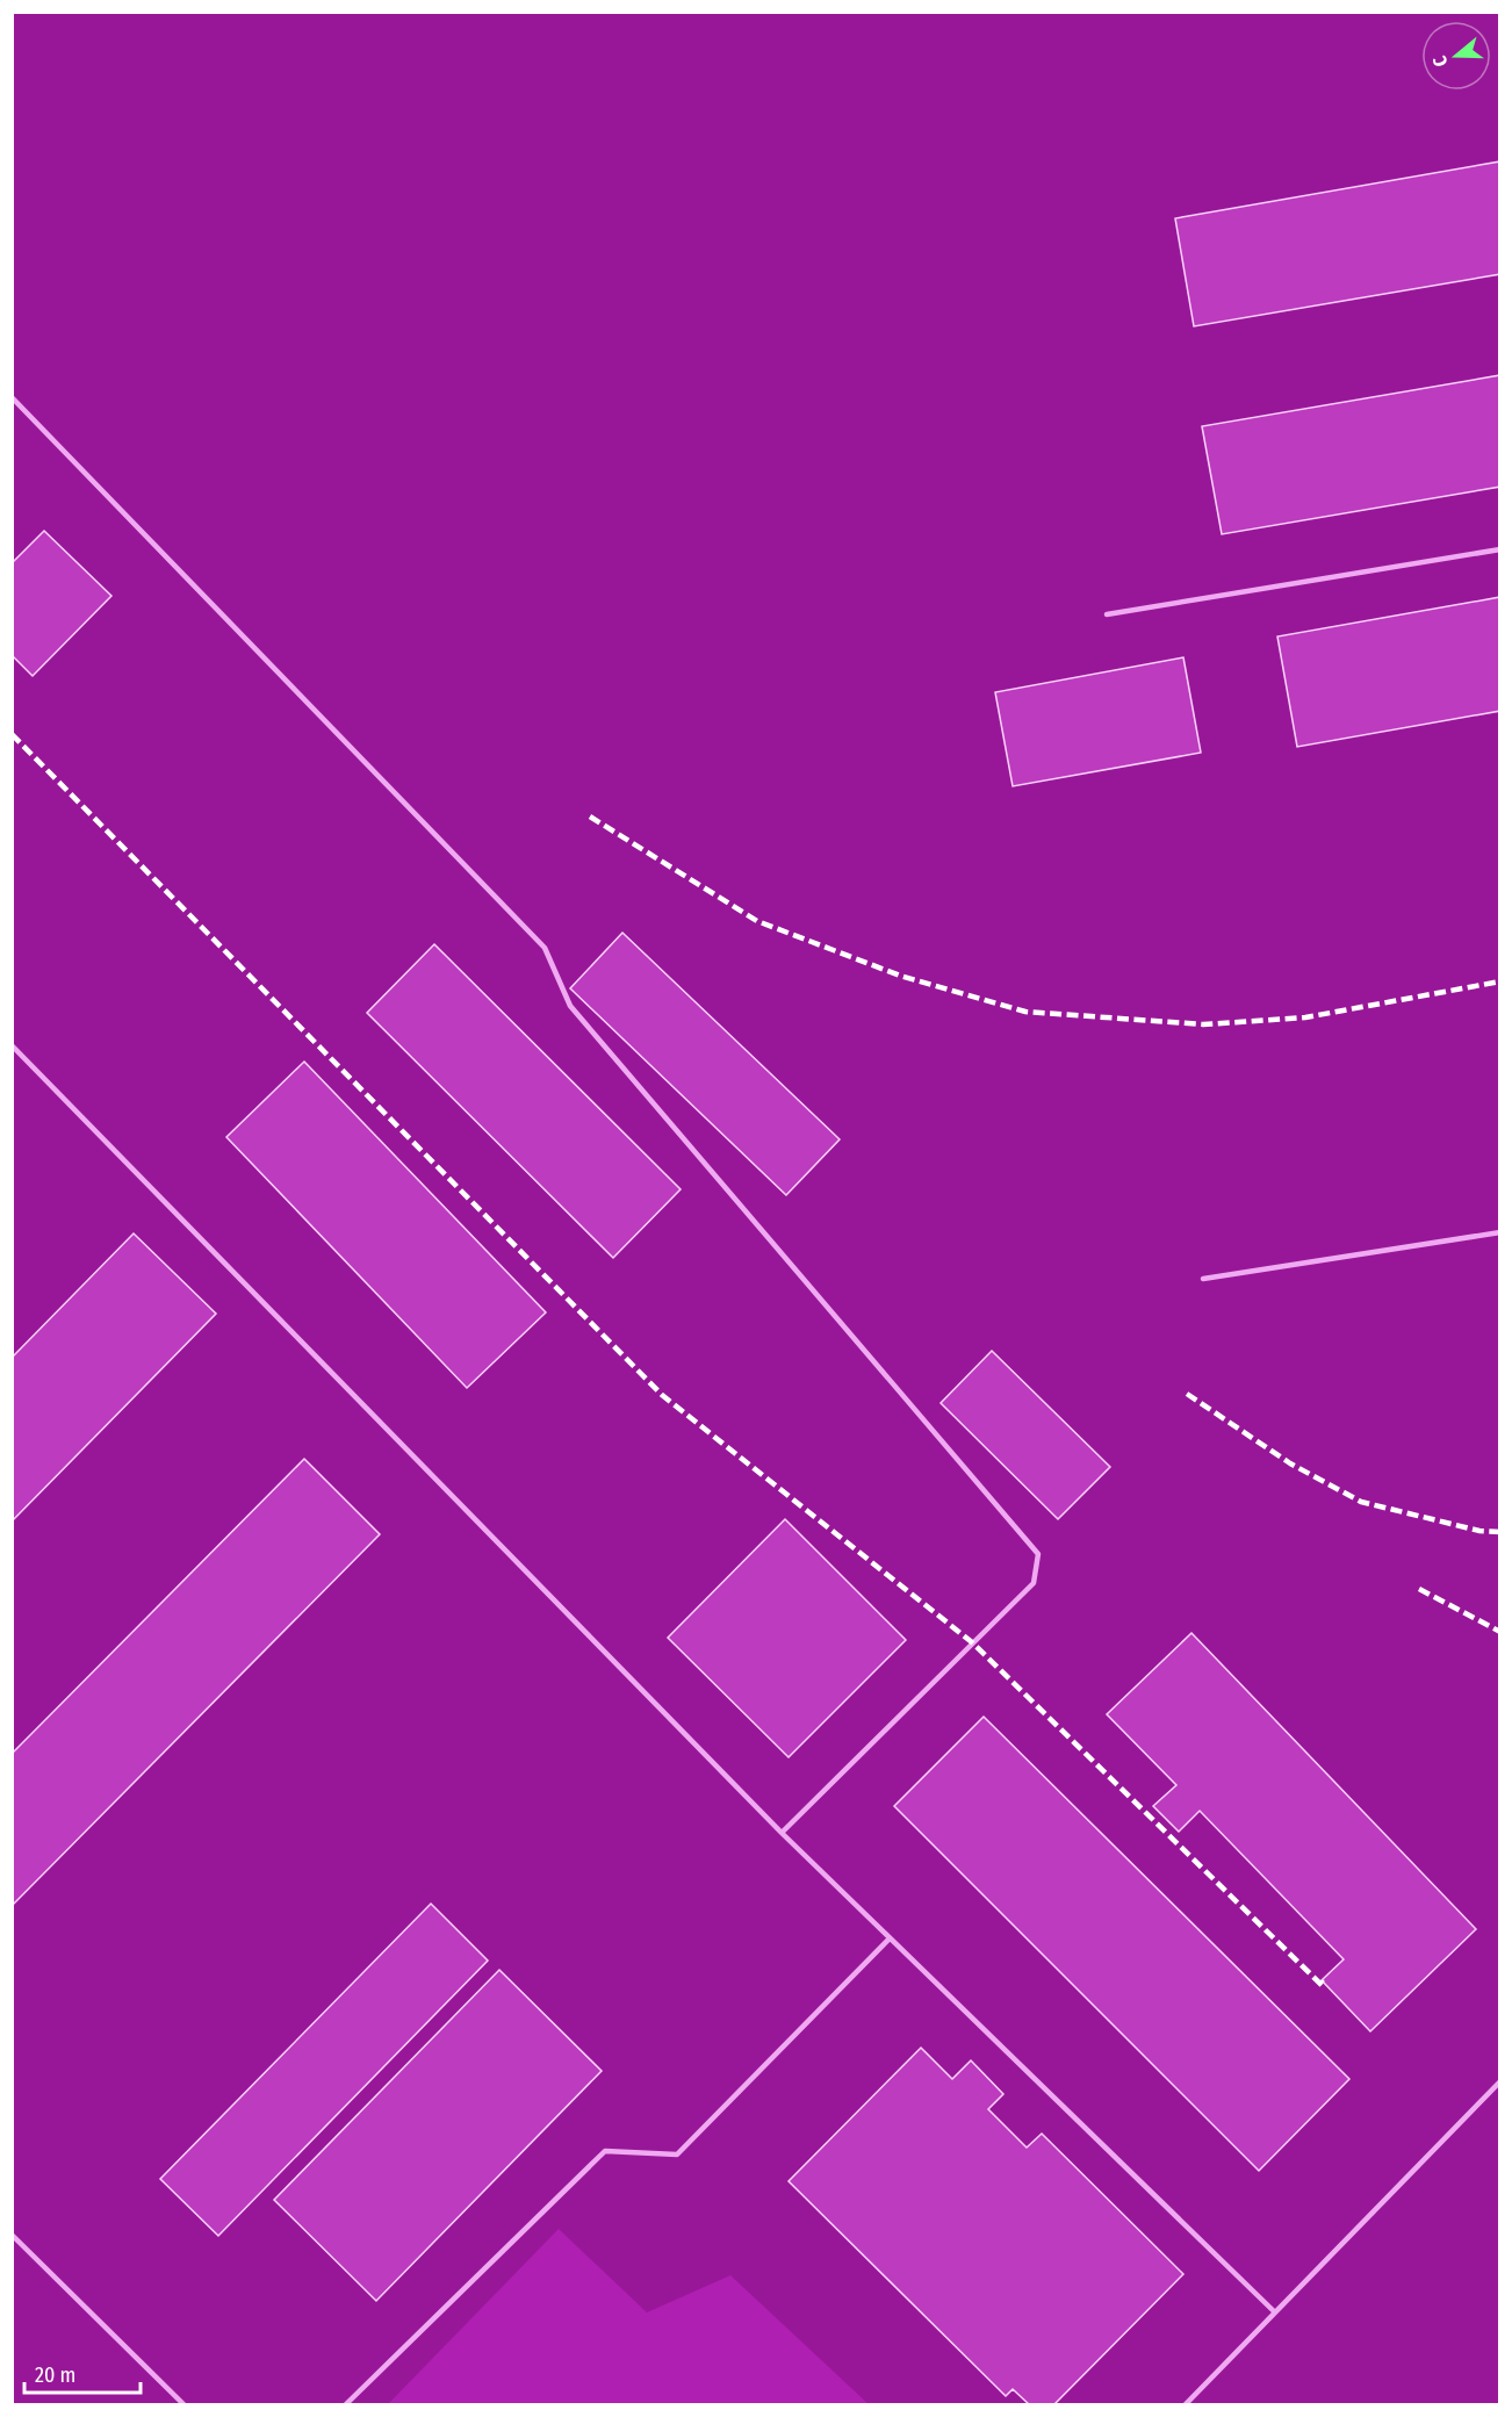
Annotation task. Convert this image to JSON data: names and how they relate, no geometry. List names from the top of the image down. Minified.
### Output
{"scale_bar":"20 m","north":"left"}
